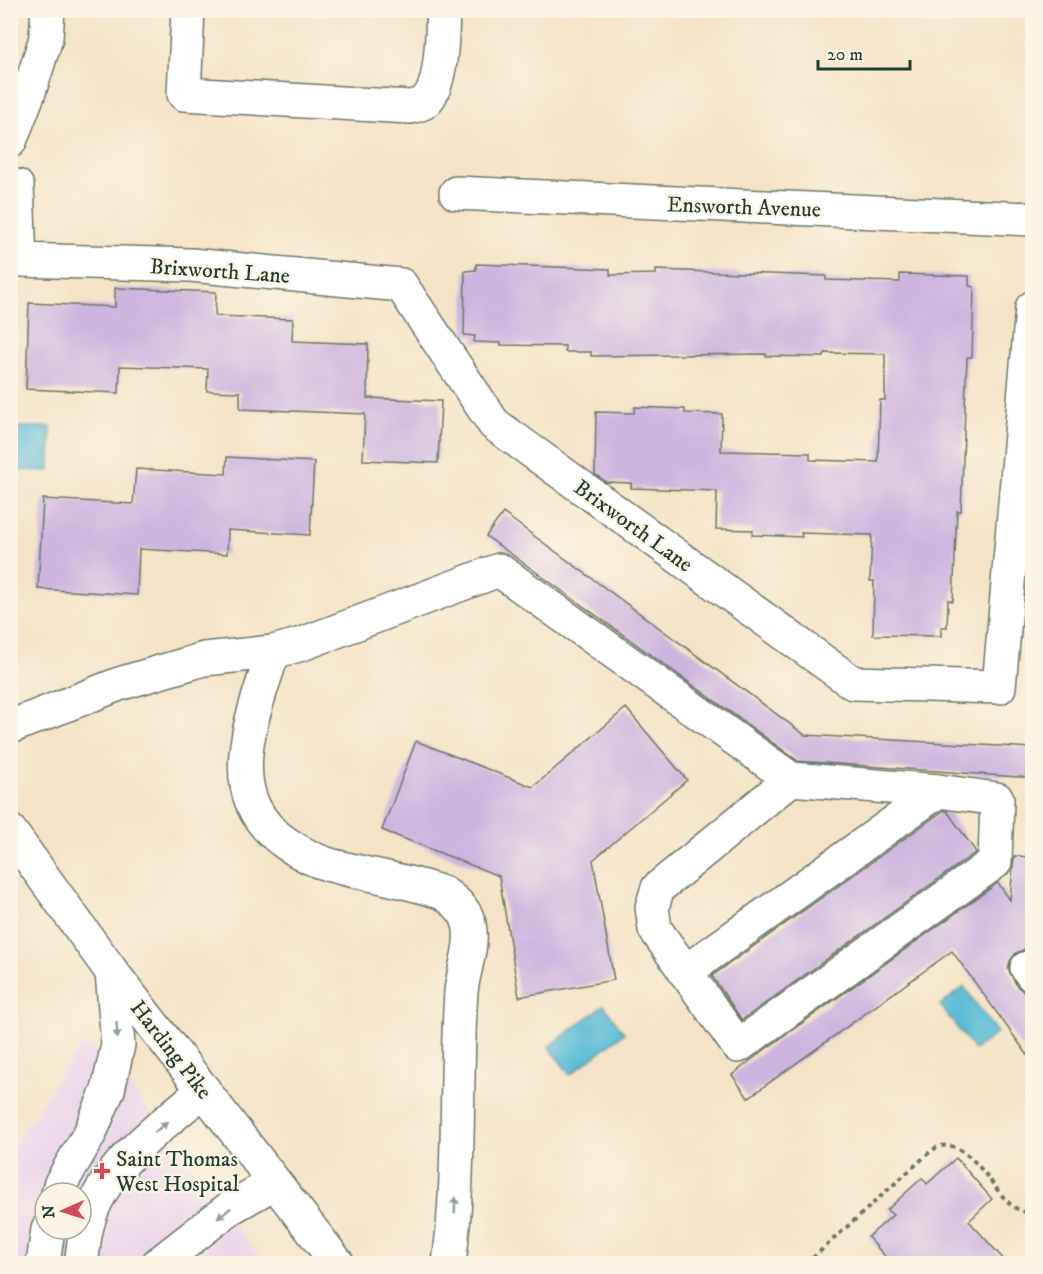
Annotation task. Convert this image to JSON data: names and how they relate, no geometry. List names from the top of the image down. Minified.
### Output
{"streets":{"street":["Ensworth Avenue","Brixworth Lane","Harding Pike"]},"places":{"health":["Saint Thomas West Hospital"]},"scale_bar":"20 m","north":"left"}
